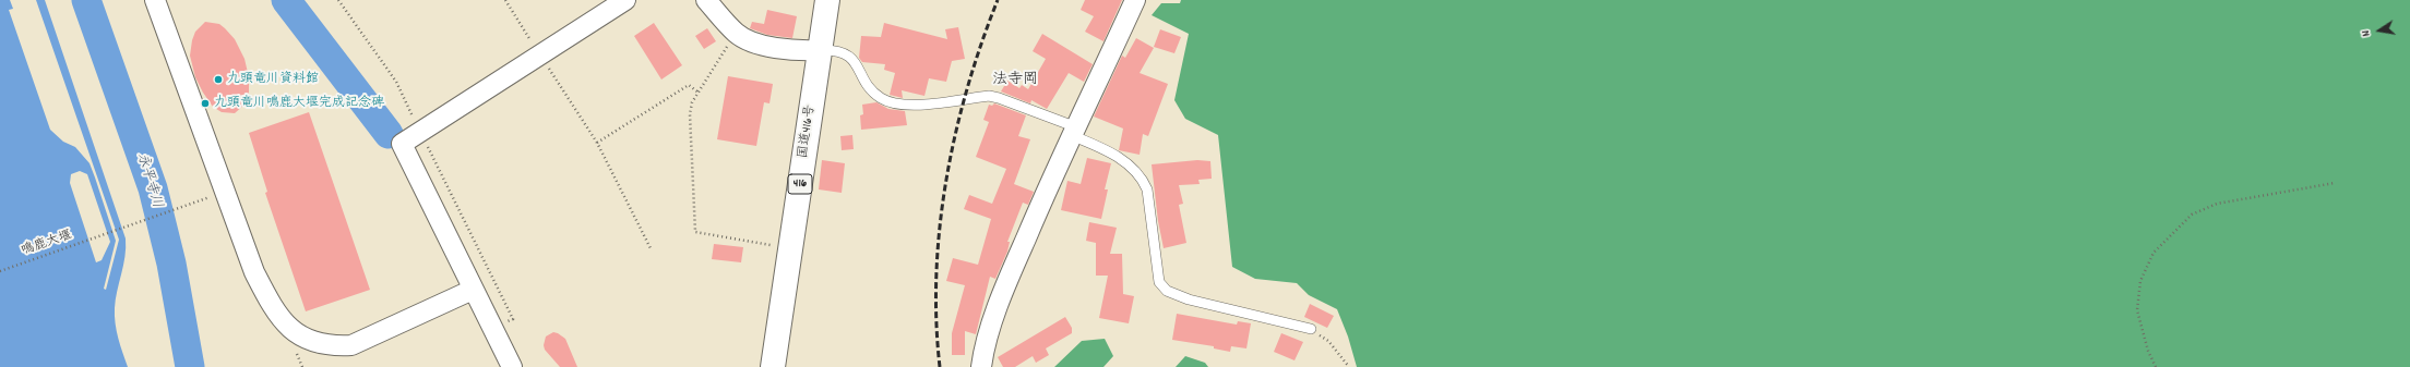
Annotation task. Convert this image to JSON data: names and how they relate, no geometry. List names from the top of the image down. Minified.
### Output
{"streets":{"highway":["国道416号","416"],"path":["鳴鹿大堰"]},"districts":["法寺岡"],"water":["永平寺川"],"places":["九頭竜川資料館","九頭竜川鳴鹿大堰完成記念碑"],"north":"left"}
